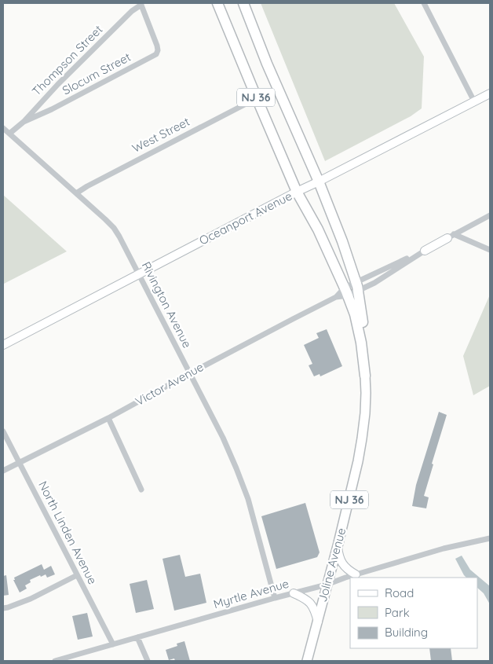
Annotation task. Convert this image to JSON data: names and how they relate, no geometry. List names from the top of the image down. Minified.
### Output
{"streets":{"highway":["NJ 36"],"main road":["Joline Avenue"],"street":["Thompson Street","Slocum Street","West Street","Oceanport Avenue","Rivington Avenue","Victor Avenue","North Linden Avenue","Myrtle Avenue"]},"crossings":[["Thompson Street","Slocum Street"],["Thompson Street","Rivington Avenue"],["NJ 36","West Street"],["NJ 36","Oceanport Avenue"],["NJ 36","Victor Avenue"],["NJ 36","Joline Avenue"],["West Street","Rivington Avenue"],["Oceanport Avenue","Rivington Avenue"],["Rivington Avenue","Victor Avenue"],["Rivington Avenue","Myrtle Avenue"],["Victor Avenue","North Linden Avenue"],["North Linden Avenue","Myrtle Avenue"],["Joline Avenue","Myrtle Avenue"]],"legend":["Road","Park","Building"]}
